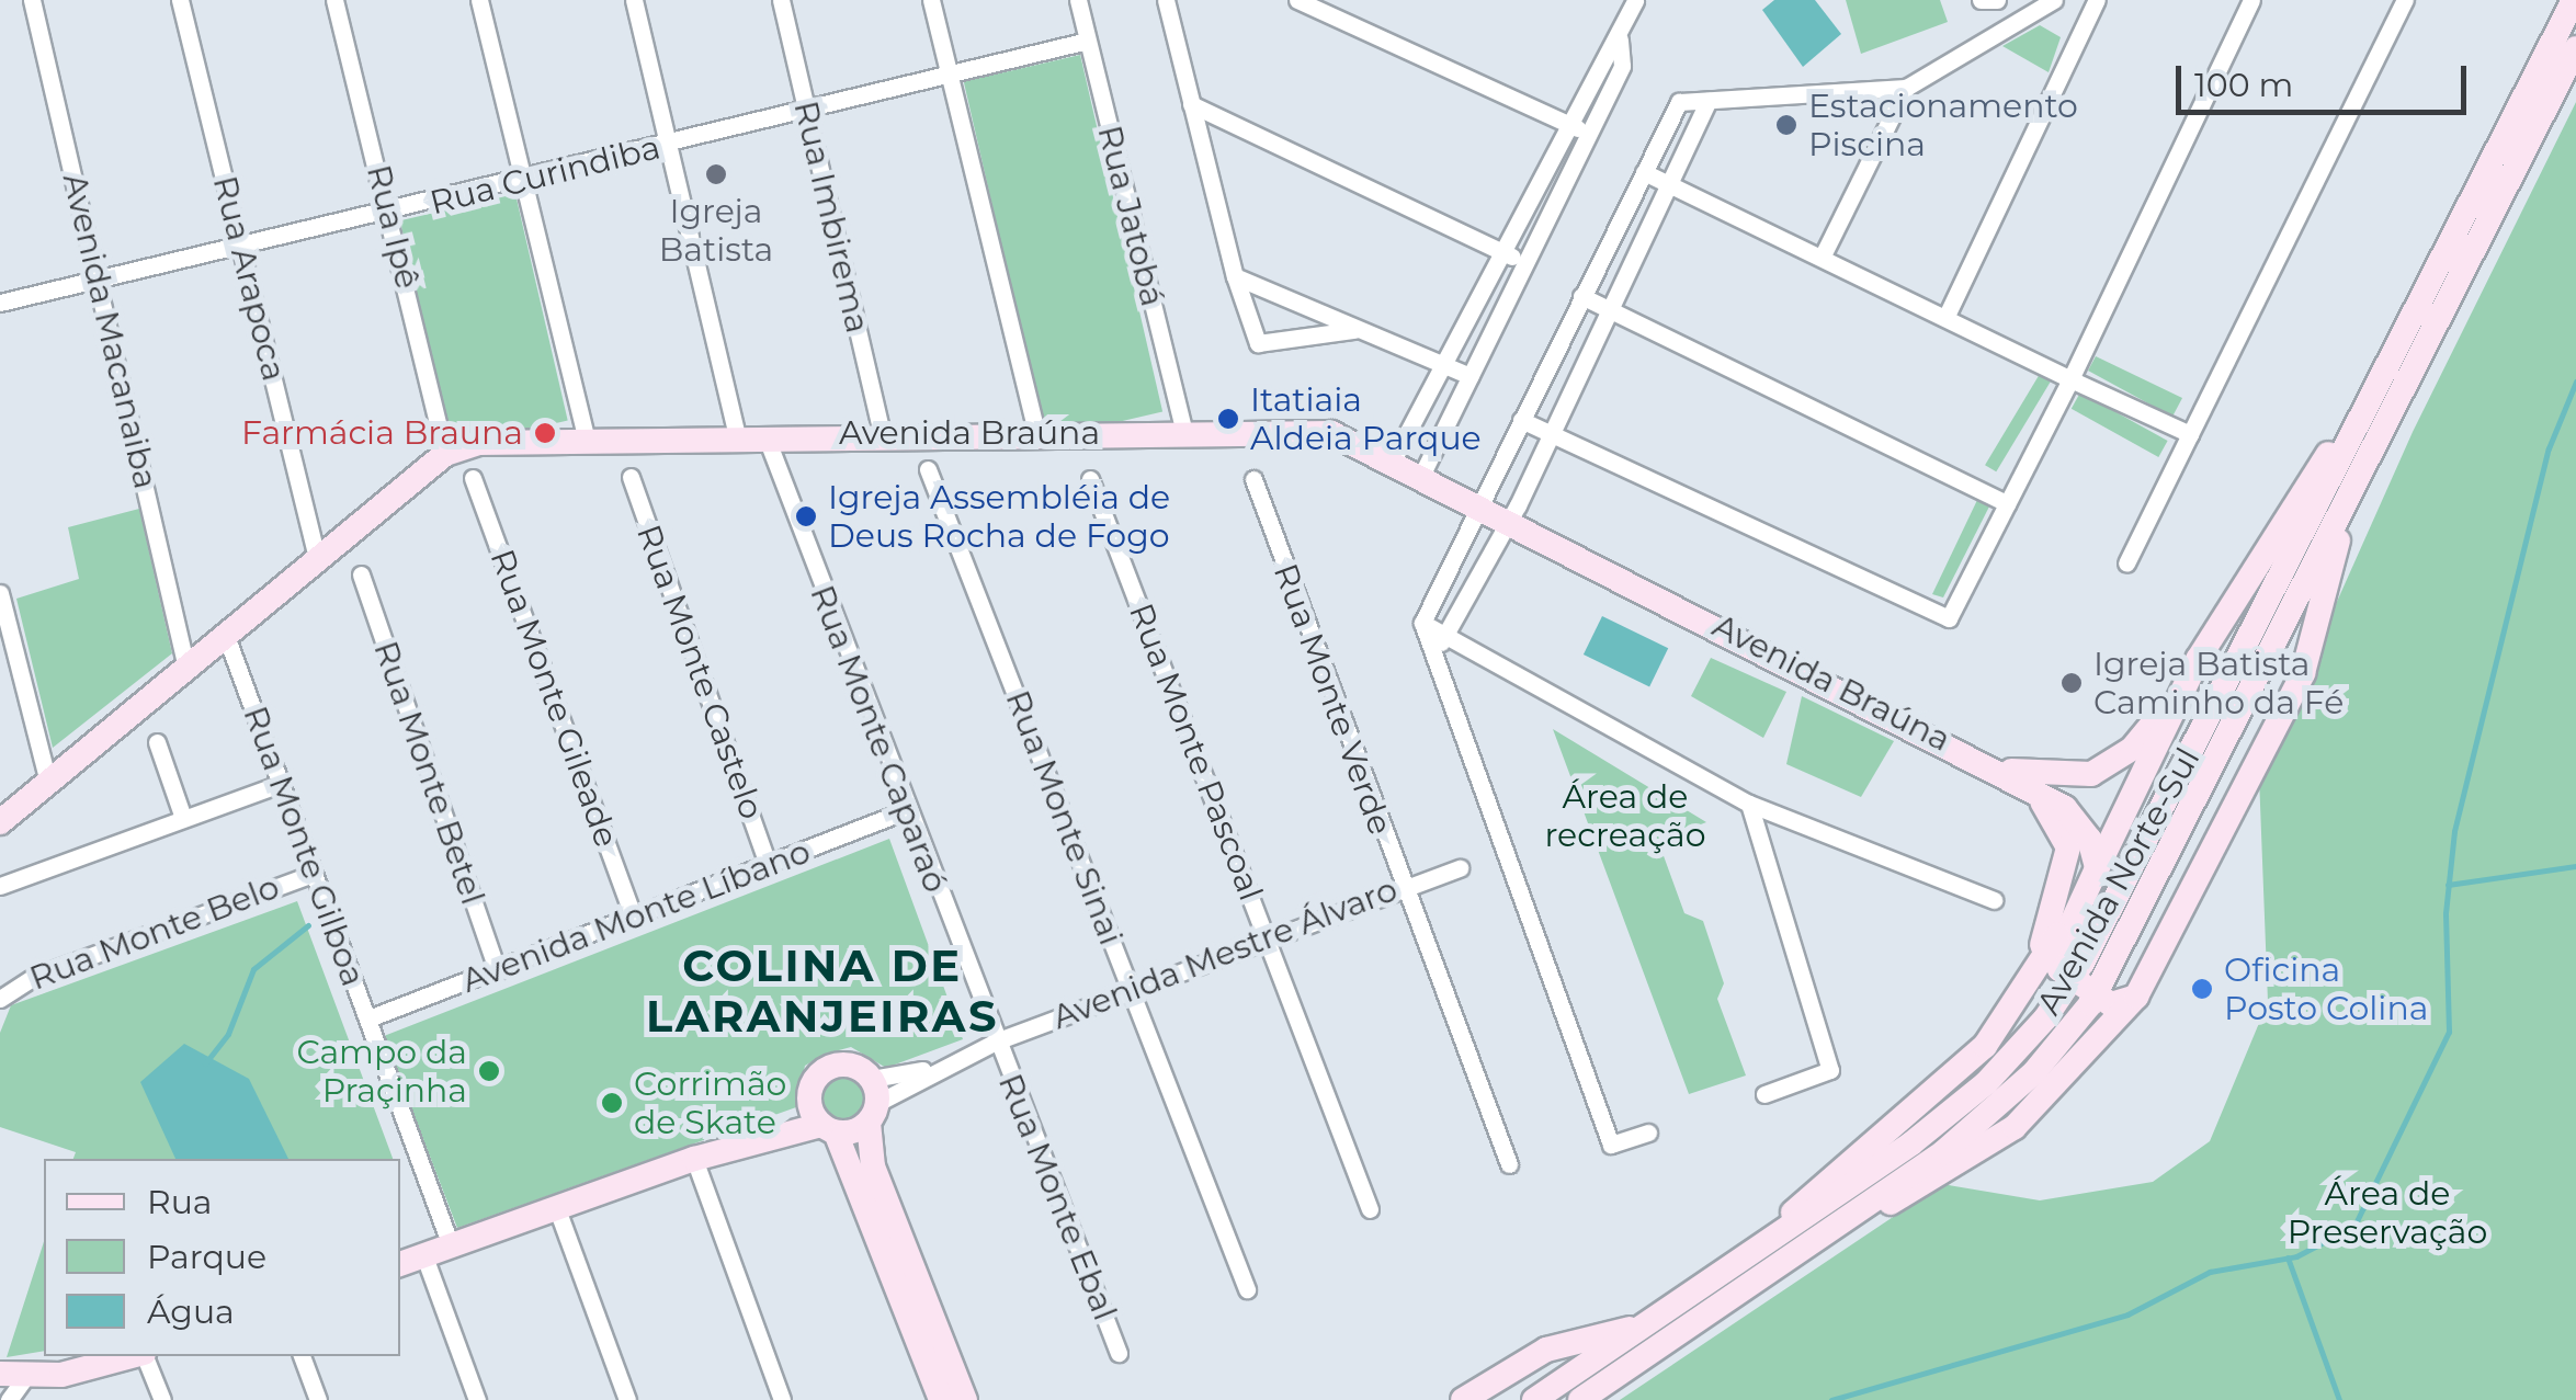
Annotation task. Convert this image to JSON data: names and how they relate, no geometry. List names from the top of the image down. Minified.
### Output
{"streets":{"main road":["Avenida Braúna","Avenida Norte-Sul"],"street":["Rua Curindiba","Rua Jatobá","Rua Imbirema","Rua Ipê","Rua Arapoca","Avenida Macanaiba","Rua Monte Castelo","Rua Monte Gileade","Rua Monte Verde","Rua Monte Caparaó","Rua Monte Pascoal","Rua Monte Betel","Rua Monte Sinai","Rua Monte Gilboa","Avenida Monte Líbano","Rua Monte Belo","Avenida Mestre Álvaro","Rua Monte Ebal"]},"crossings":[["Rua Curindiba","Rua Jatobá"],["Rua Curindiba","Rua Imbirema"],["Rua Curindiba","Rua Ipê"],["Rua Curindiba","Rua Arapoca"],["Rua Curindiba","Avenida Macanaiba"],["Rua Jatobá","Avenida Braúna"],["Rua Imbirema","Avenida Braúna"],["Rua Ipê","Avenida Braúna"],["Rua Arapoca","Avenida Braúna"],["Avenida Macanaiba","Avenida Braúna"],["Avenida Braúna","Rua Monte Caparaó"],["Avenida Braúna","Rua Monte Gilboa"],["Rua Monte Castelo","Avenida Monte Líbano"],["Rua Monte Gileade","Avenida Monte Líbano"],["Rua Monte Verde","Avenida Mestre Álvaro"],["Rua Monte Caparaó","Avenida Monte Líbano"],["Rua Monte Caparaó","Avenida Mestre Álvaro"],["Rua Monte Caparaó","Rua Monte Ebal"],["Rua Monte Pascoal","Avenida Mestre Álvaro"],["Rua Monte Betel","Avenida Monte Líbano"],["Rua Monte Sinai","Avenida Mestre Álvaro"],["Rua Monte Gilboa","Avenida Monte Líbano"],["Rua Monte Gilboa","Rua Monte Belo"],["Avenida Mestre Álvaro","Rua Monte Ebal"]],"districts":["COLINA DE LARANJEIRAS"],"parks":["Área de recreação","Área de Preservação"],"places":["Estacionamento Piscina","Igreja Batista","Itatiaia Aldeia Parque","Farmácia Brauna","Igreja Assembléia de Deus Rocha de Fogo","Igreja Batista Caminho da Fé","Oficina Posto Colina","Campo da Praçinha","Corrimão de Skate"],"legend":["Rua","Parque","Água"],"scale_bar":"100 m"}
